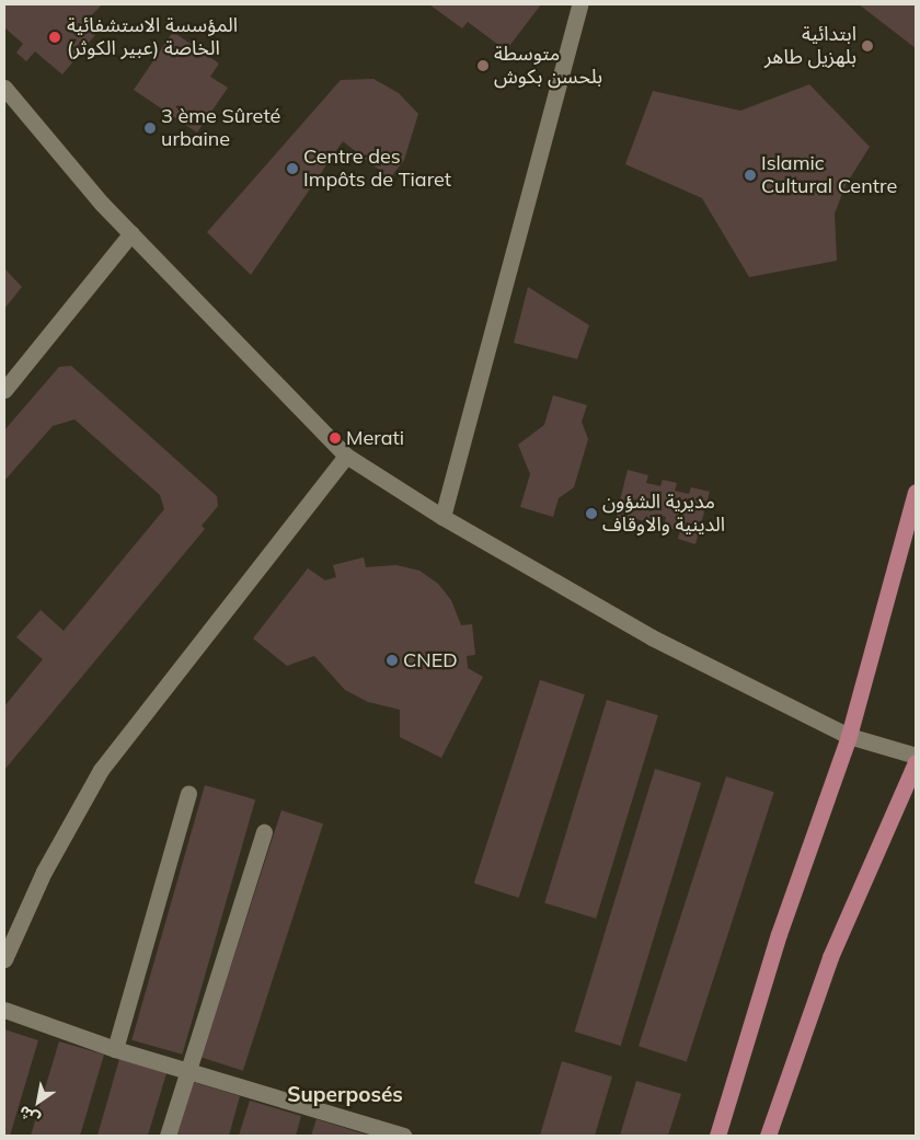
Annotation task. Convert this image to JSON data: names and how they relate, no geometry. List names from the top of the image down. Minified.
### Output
{"districts":["Superposés"],"places":["المؤسسة الاستشفائية الخاصة (عبير الكوثر)","ابتدائية بلهزيل طاهر","متوسطة بلحسن بكوش","3 ème Sûreté urbaine","Centre des Impôts de Tiaret","Islamic Cultural Centre","Merati","مديرية الشؤون الدينية والاوقاف","CNED"],"north":"bottom left"}
